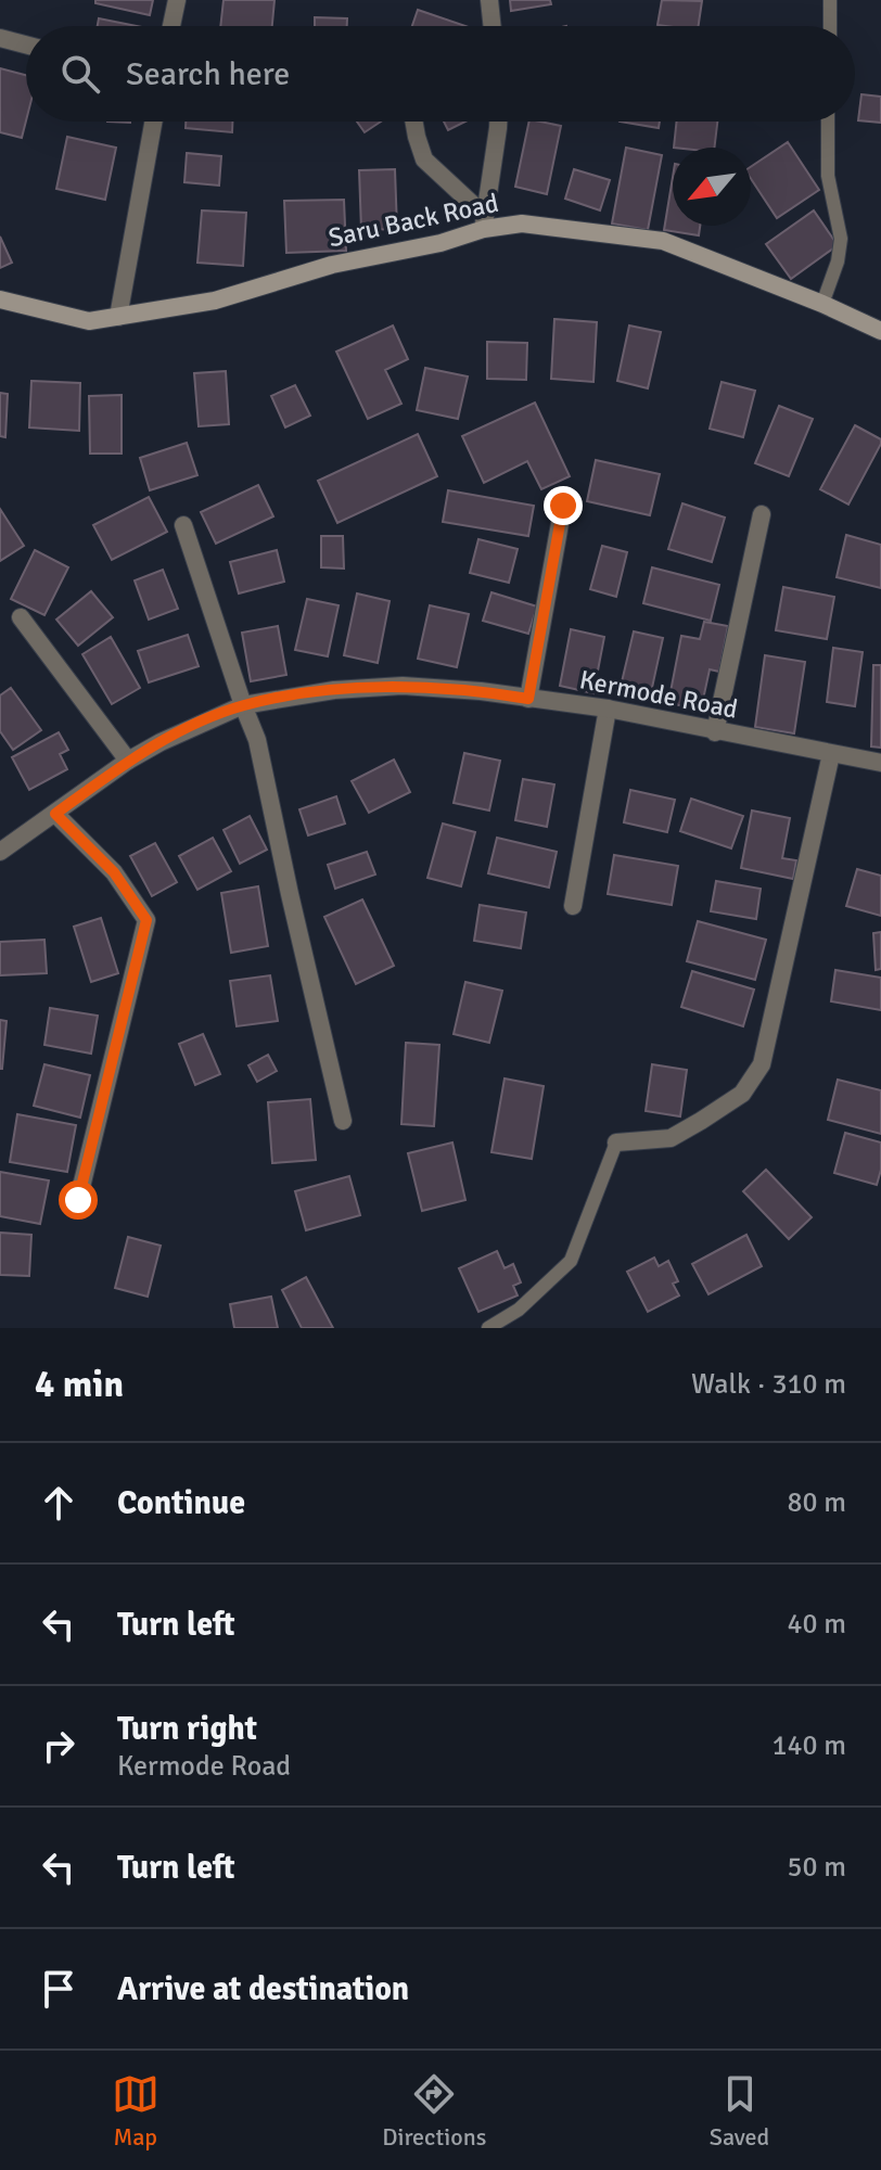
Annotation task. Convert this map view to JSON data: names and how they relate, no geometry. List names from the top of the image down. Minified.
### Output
{"streets":{"main road":["Saru Back Road"],"street":["Kermode Road"]},"north":"bottom left","page":{"search":"Search here","heading":["4 min","Walk · 310 m"],"list":[["Continue","80 m"],["Turn left","40 m"],["Turn right","Kermode Road","140 m"],["Turn left","50 m"],"Arrive at destination"],"nav":["Map","Directions","Saved"]}}
